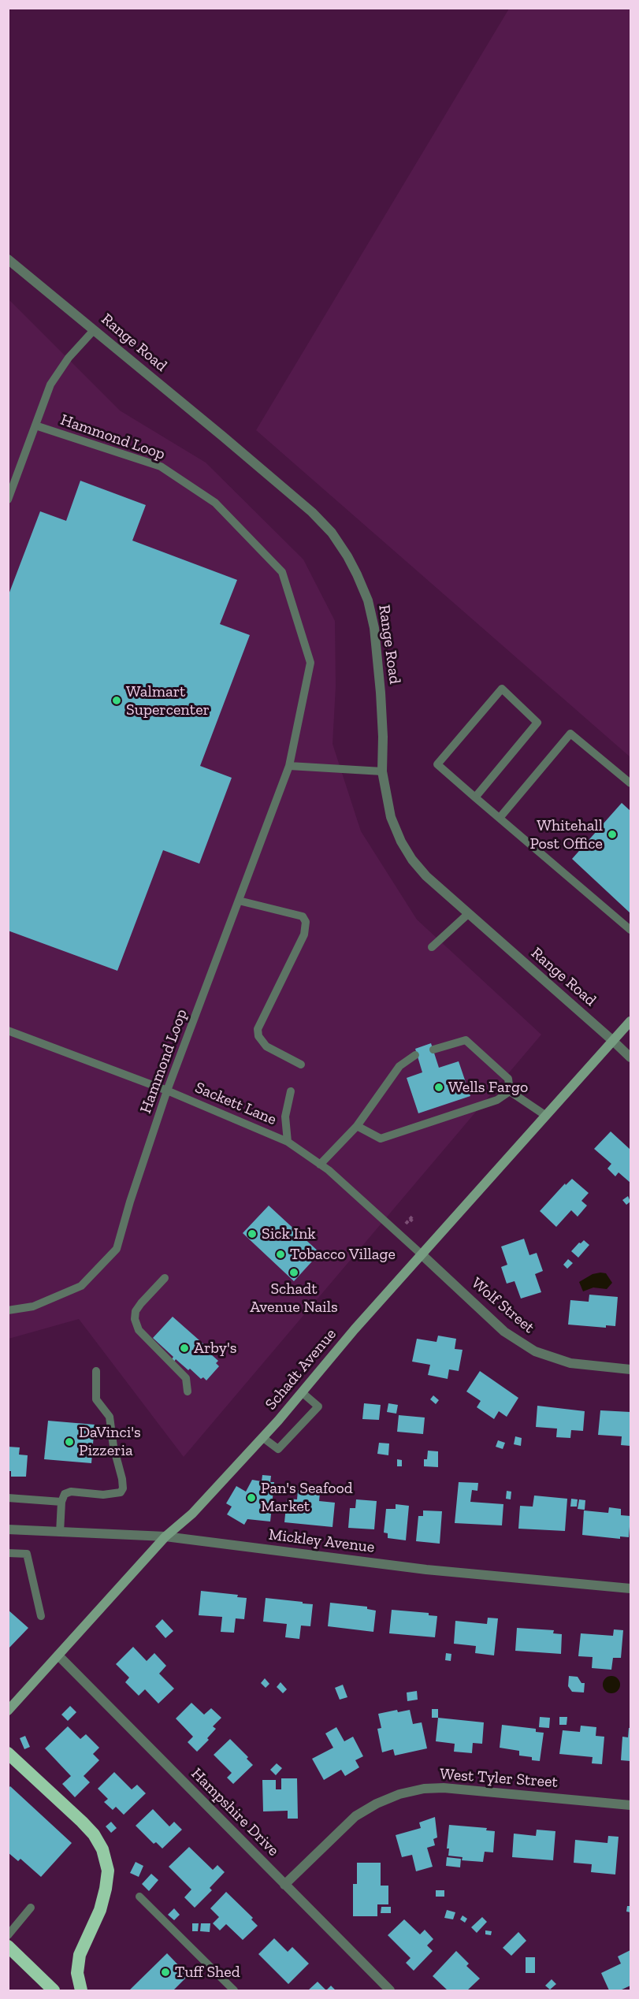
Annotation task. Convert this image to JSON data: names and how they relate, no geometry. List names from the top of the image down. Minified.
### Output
{"streets":{"main road":["Schadt Avenue"],"street":["Range Road","Wolf Street","Mickley Avenue","West Tyler Street","Hampshire Drive"],"lane":["Hammond Loop","Sackett Lane"]},"crossings":[["Range Road","Schadt Avenue"],["Hammond Loop","Sackett Lane"],["Sackett Lane","Wolf Street"],["Sackett Lane","Schadt Avenue"],["Wolf Street","Schadt Avenue"],["Schadt Avenue","Mickley Avenue"],["Schadt Avenue","Hampshire Drive"],["West Tyler Street","Hampshire Drive"]],"places":["Walmart Supercenter","Whitehall Post Office","Wells Fargo","Sick Ink","Tobacco Village","Schadt Avenue Nails","Arby's","DaVinci's Pizzeria","Pan's Seafood Market","Tuff Shed"]}
